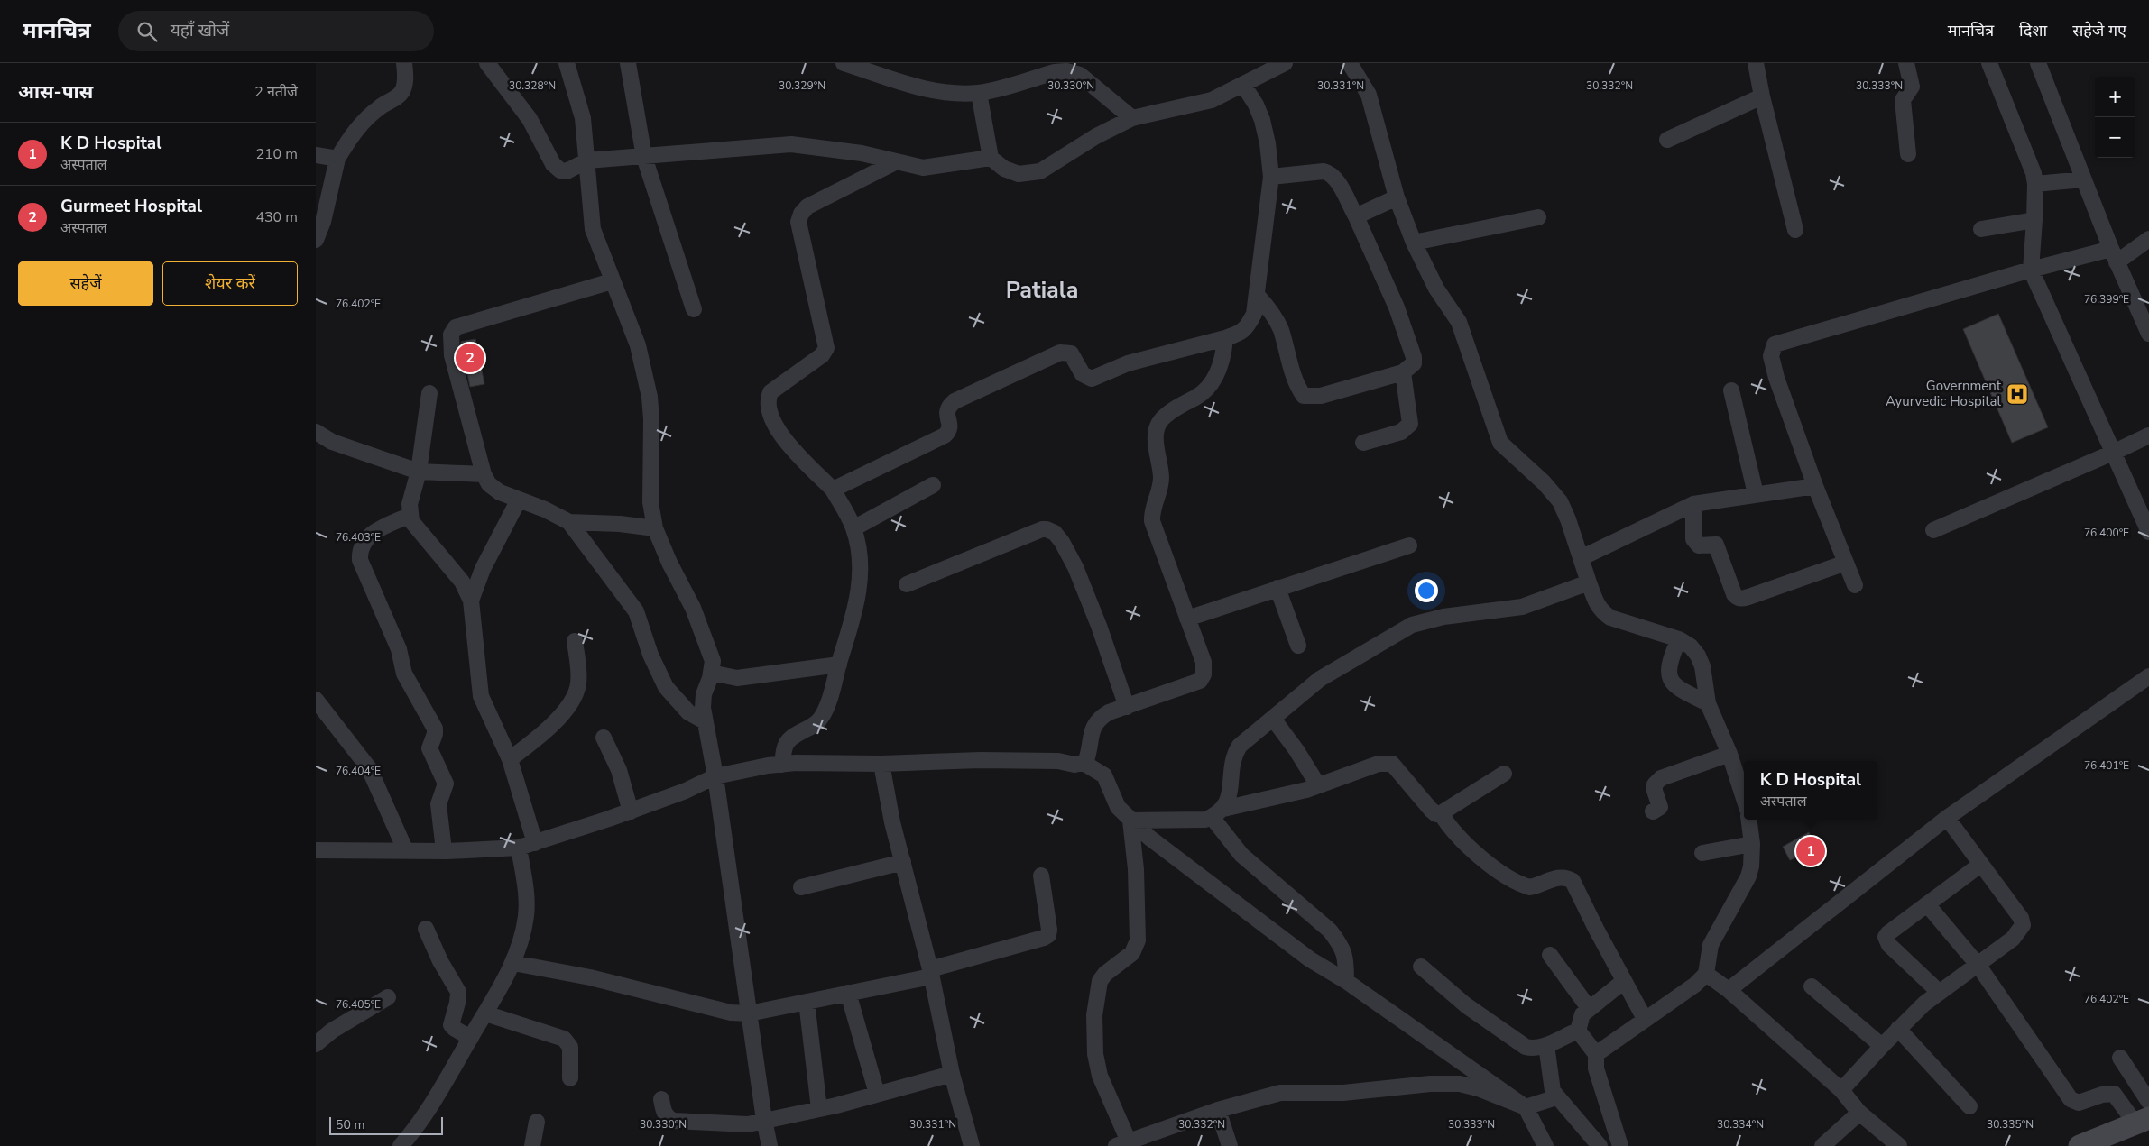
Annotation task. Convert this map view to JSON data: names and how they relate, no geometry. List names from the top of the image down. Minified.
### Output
{"districts":["Patiala"],"places":{"hospital":["Government Ayurvedic Hospital"]},"scale_bar":"50 m","page":{"header":"मानचित्र","search":"यहाँ खोजें","nav":["मानचित्र","दिशा","सहेजे गए"],"heading":["आस-पास","2 नतीजे"],"map_buttons":["+","−"],"list":[{"mark":"1","name":"K D Hospital","note":"अस्पताल","value":"210 m"},{"mark":"2","name":"Gurmeet Hospital","note":"अस्पताल","value":"430 m"}],"buttons":["सहेजें","शेयर करें"],"pins":["2","1"],"popup":["K D Hospital","अस्पताल"],"scale":"50 m"},"coordinates":["30.328°N","30.329°N","30.330°N","30.331°N","30.332°N","30.333°N","76.399°E","76.402°E","76.400°E","76.403°E","76.401°E","76.404°E","76.405°E","30.334°N","30.335°N"]}
